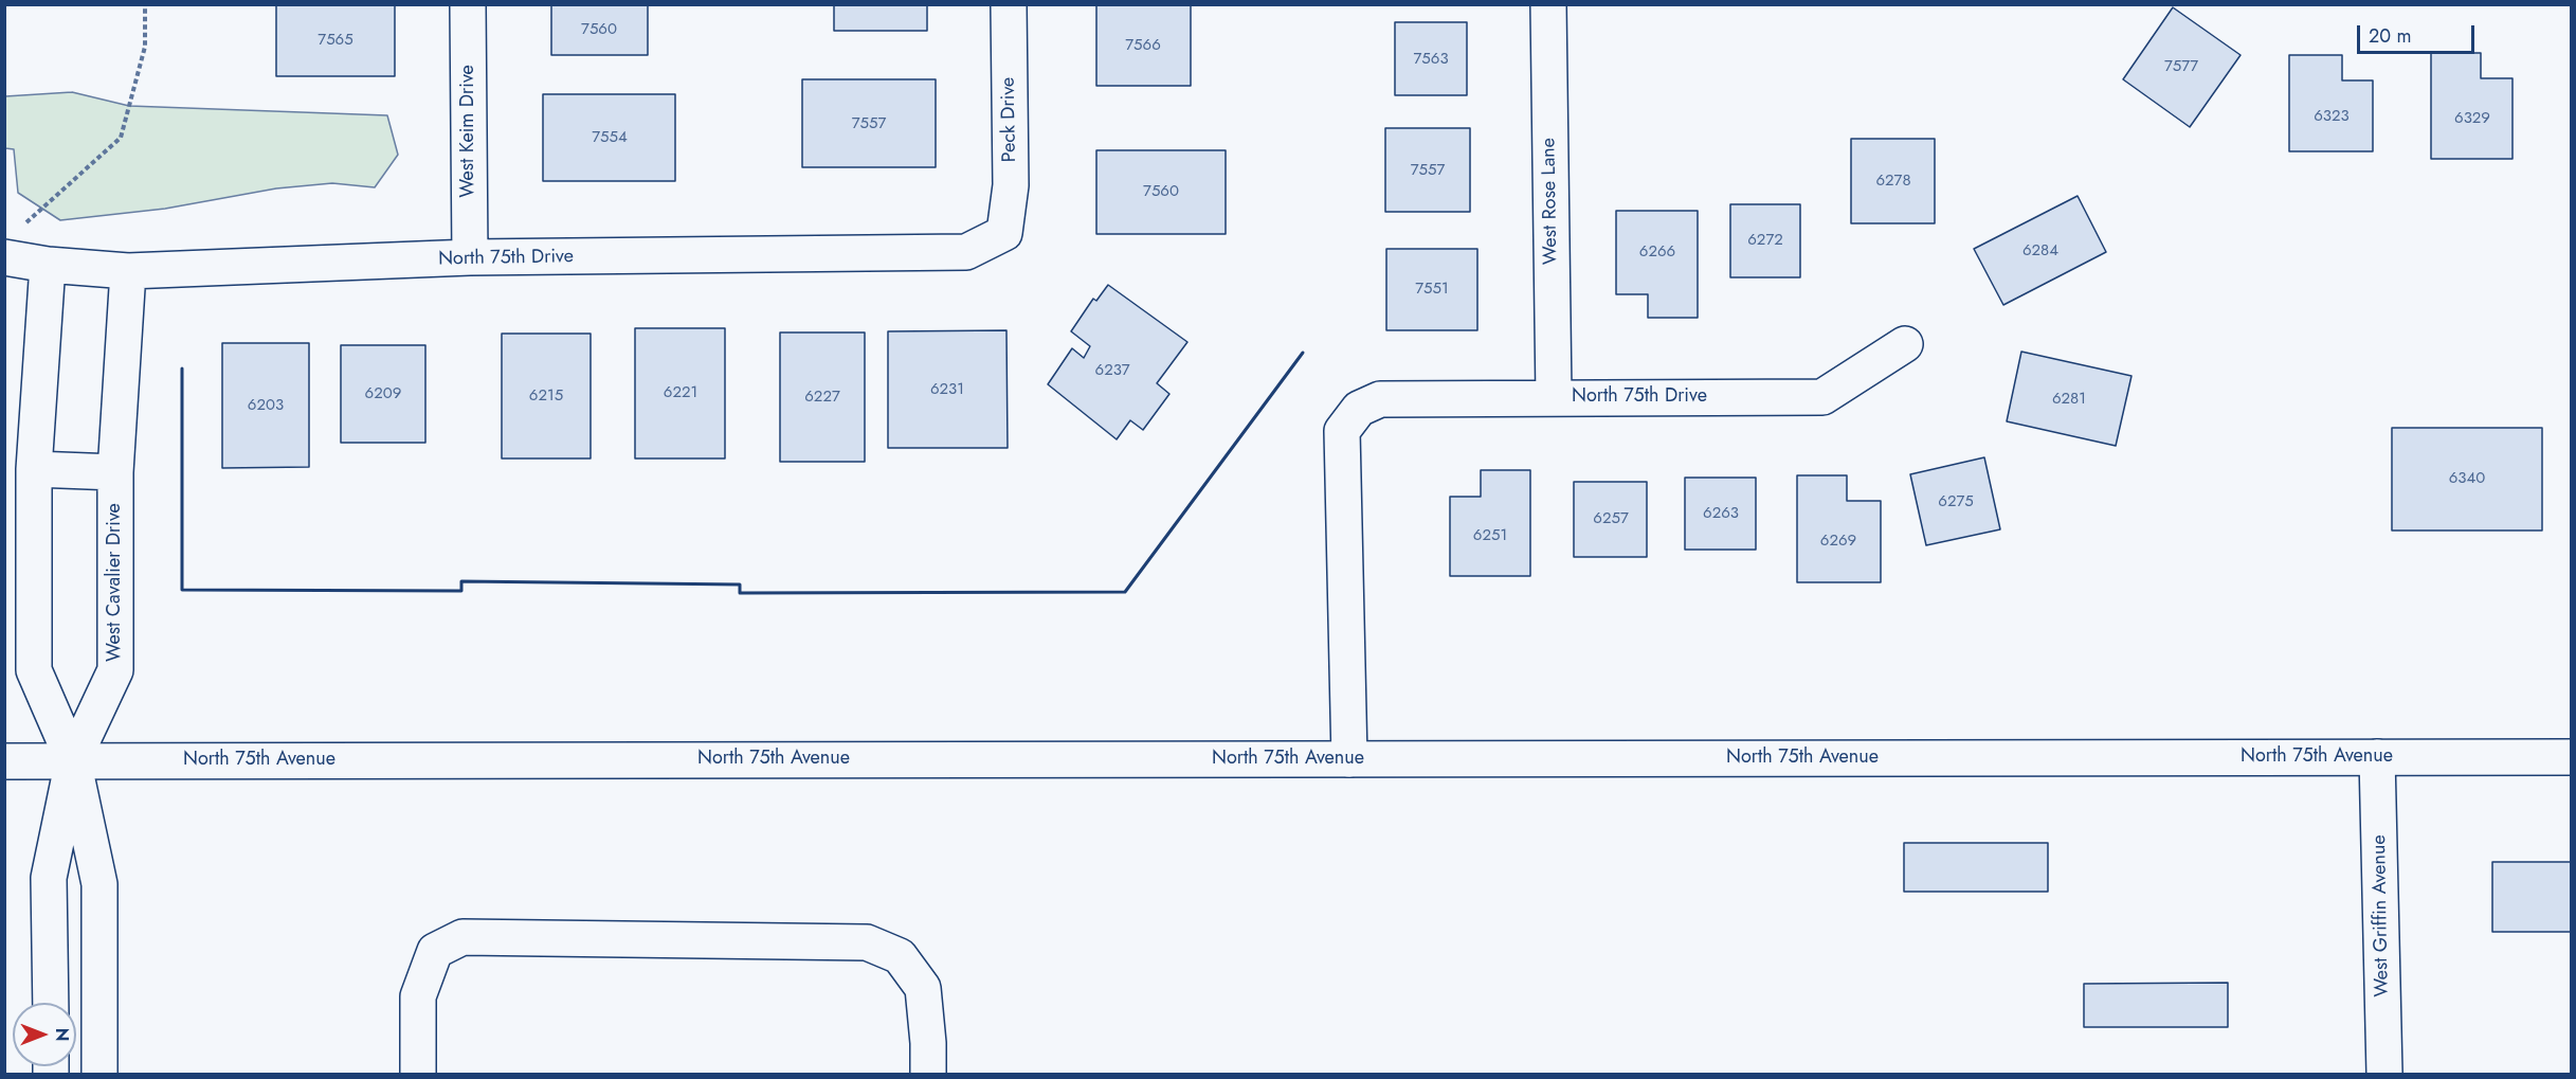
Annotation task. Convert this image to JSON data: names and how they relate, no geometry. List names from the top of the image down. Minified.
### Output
{"streets":{"street":["Peck Drive","West Keim Drive","West Rose Lane","North 75th Drive","West Cavalier Drive","North 75th Avenue","West Griffin Avenue"]},"crossings":[["Peck Drive","North 75th Drive"],["West Keim Drive","North 75th Drive"],["West Rose Lane","North 75th Drive"],["North 75th Drive","West Cavalier Drive"],["North 75th Drive","North 75th Avenue"],["West Cavalier Drive","North 75th Avenue"],["North 75th Avenue","West Griffin Avenue"]],"house_numbers":["7560","7565","7566","7563","7577","6323","6329","7557","7554","7557","6278","7560","6272","6284","6266","7551","6237","6231","6221","6209","6215","6227","6281","6203","6340","6275","6263","6257","6251","6269"],"scale_bar":"20 m","north":"right"}
